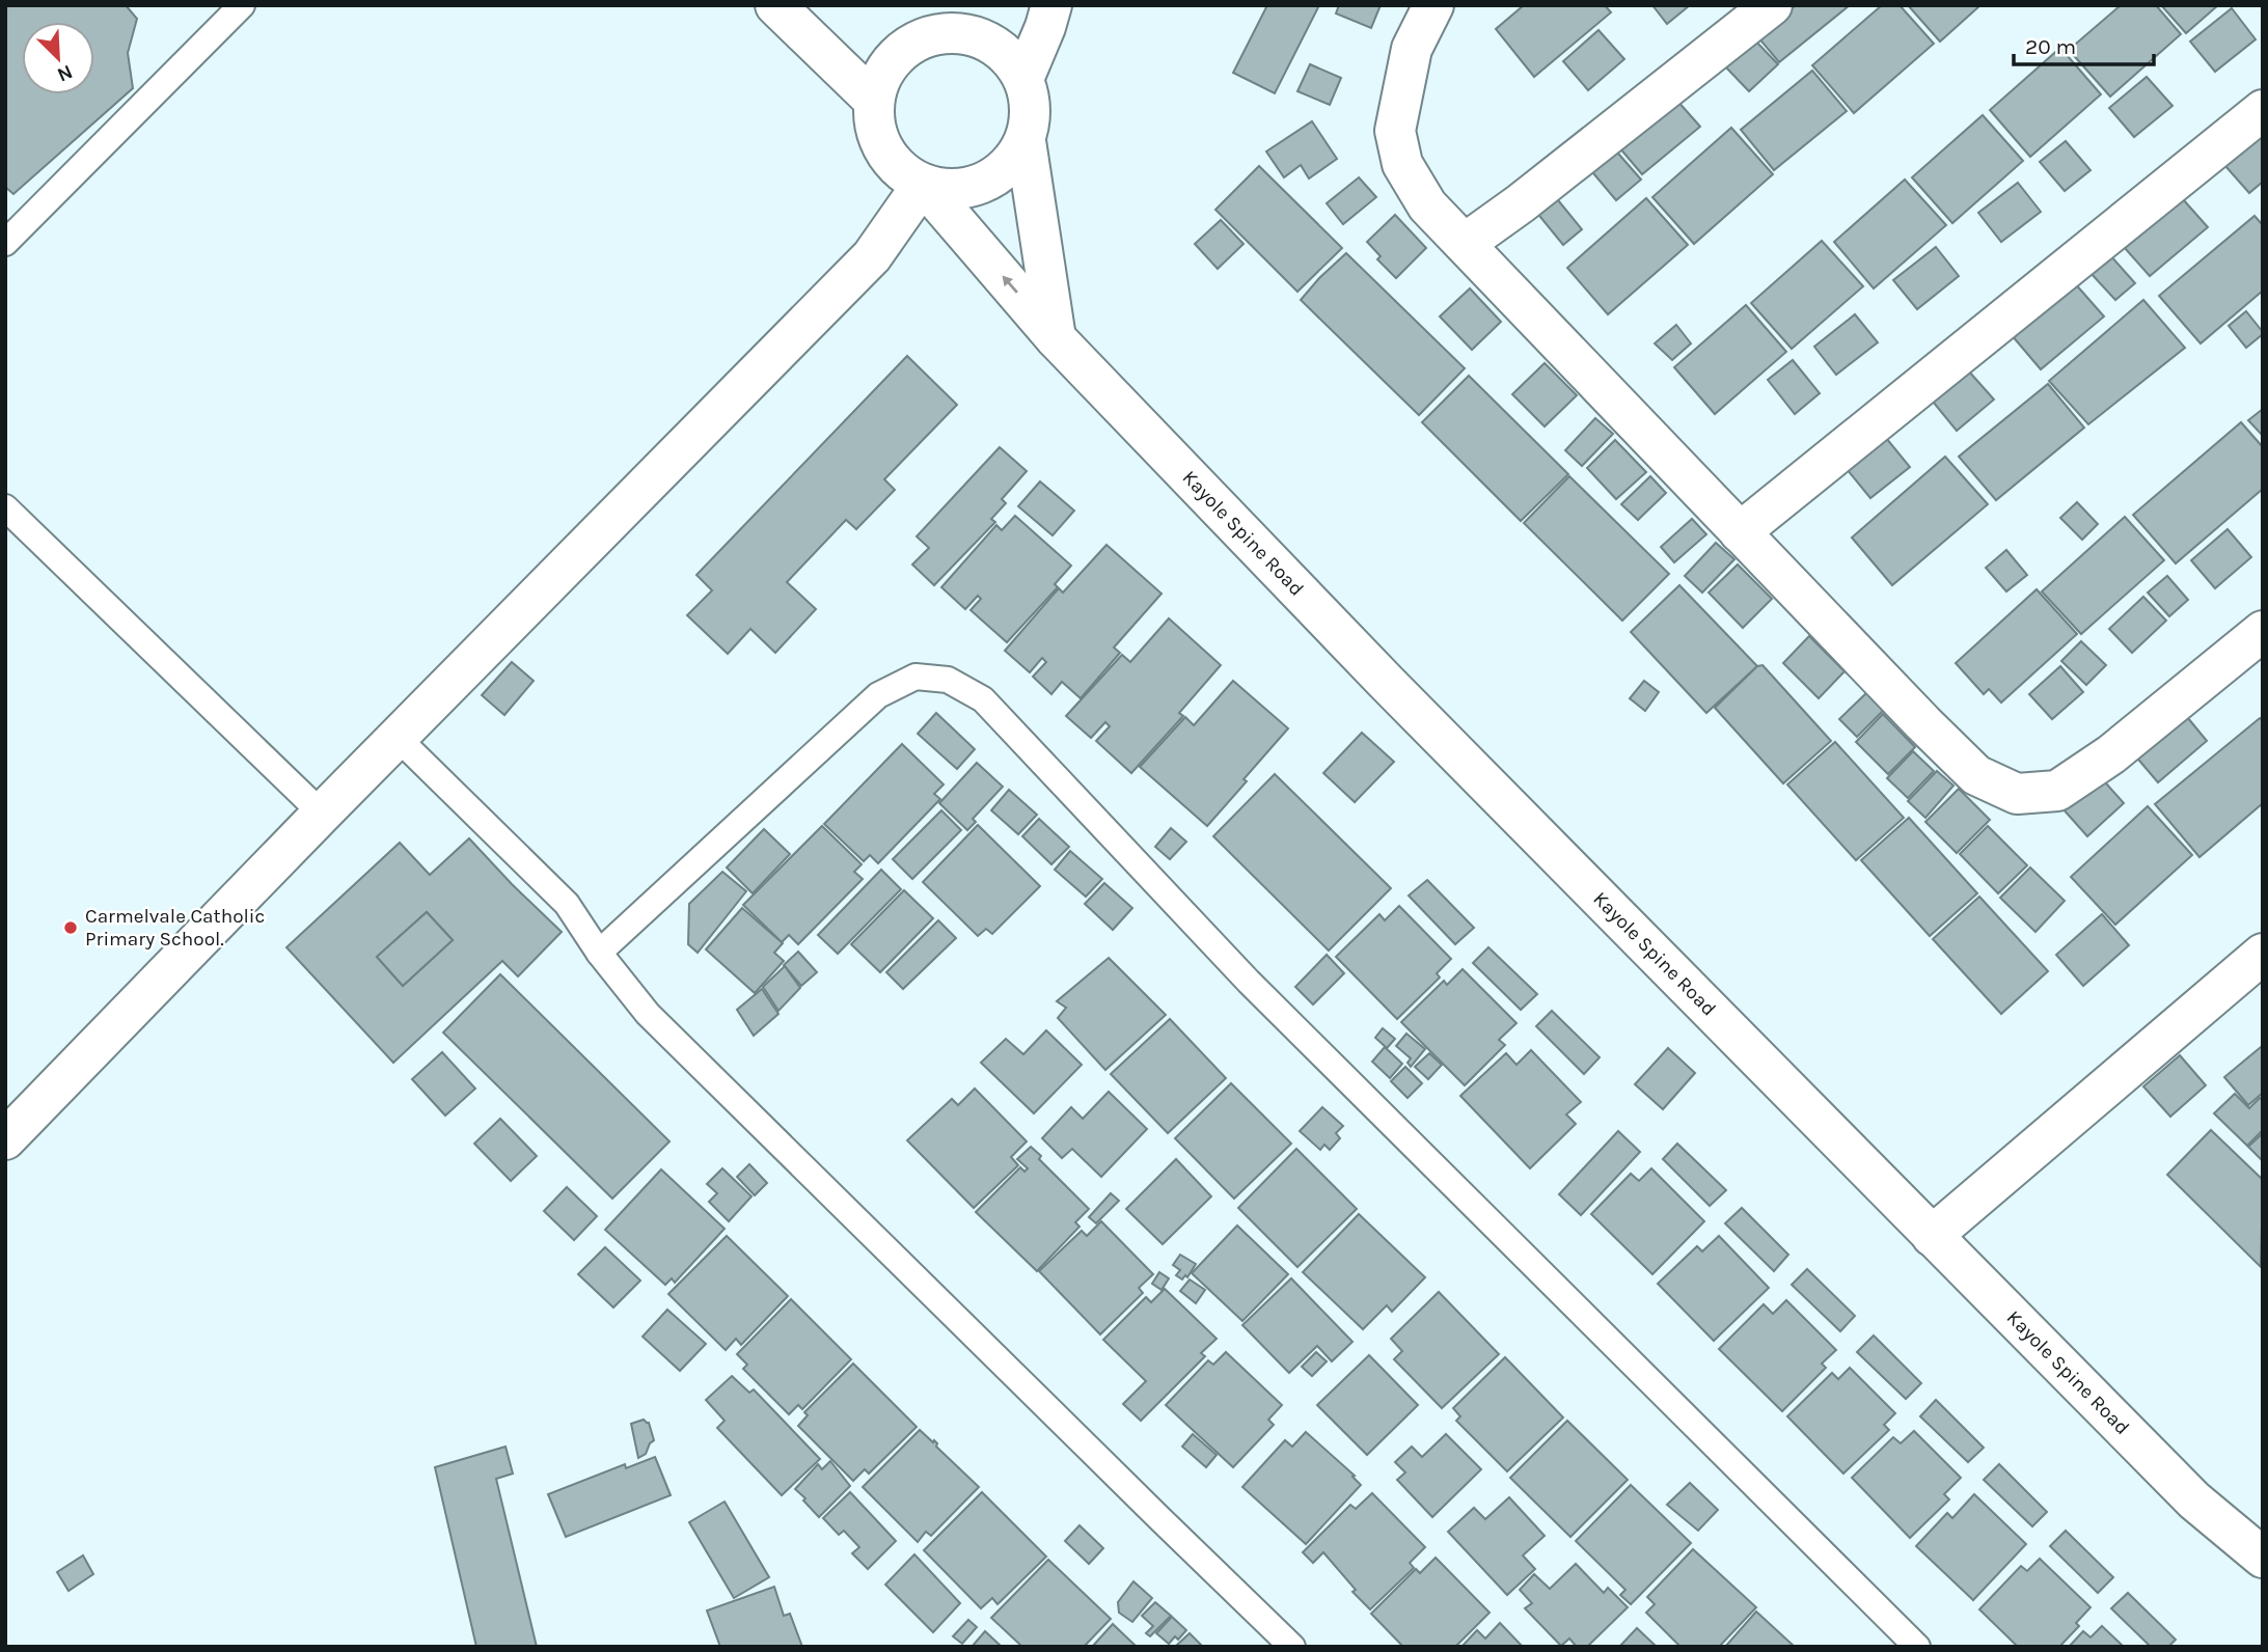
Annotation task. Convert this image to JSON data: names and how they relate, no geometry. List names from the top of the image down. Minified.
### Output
{"streets":{"street":["Kayole Spine Road"]},"places":["Carmelvale Catholic Primary School."],"scale_bar":"20 m","north":"bottom right"}
